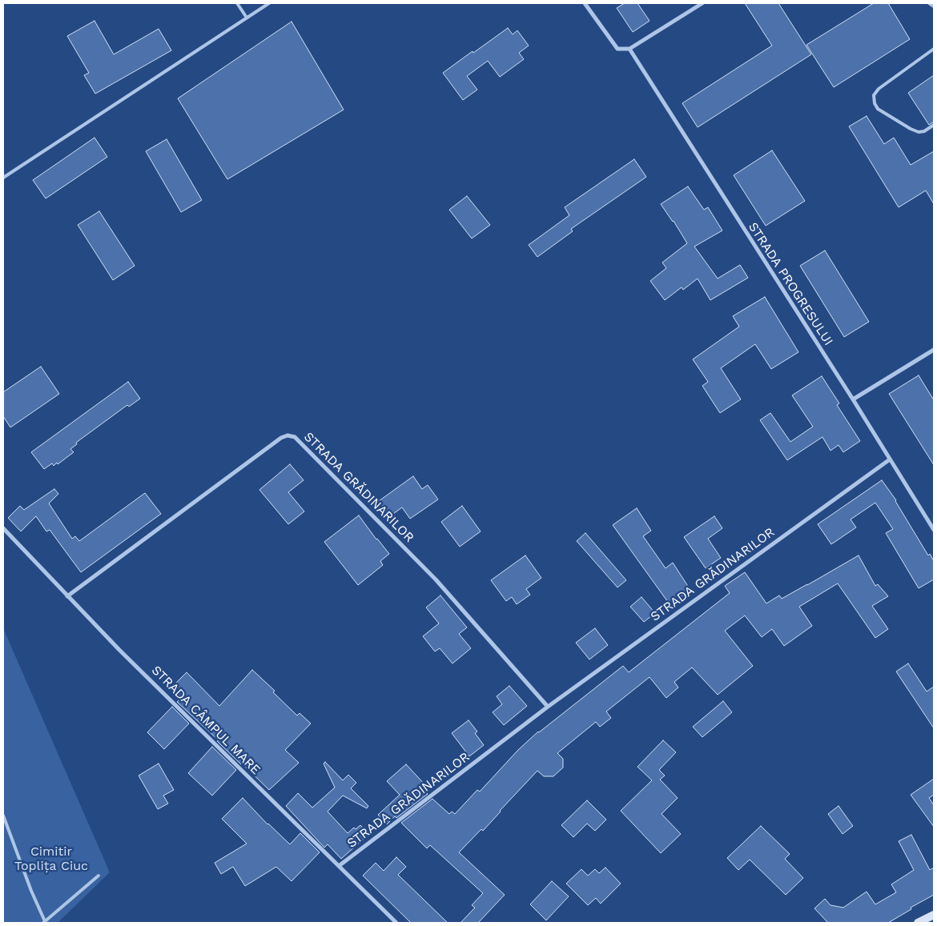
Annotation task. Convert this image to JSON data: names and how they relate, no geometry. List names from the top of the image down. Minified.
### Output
{"streets":{"street":["STRADA PROGRESULUI","STRADA GRĂDINARILOR","STRADA CÂMPUL MARE"]},"crossings":[["STRADA PROGRESULUI","STRADA GRĂDINARILOR"],["STRADA GRĂDINARILOR","STRADA CÂMPUL MARE"]],"parks":["Cimitir Toplița Ciuc"]}
